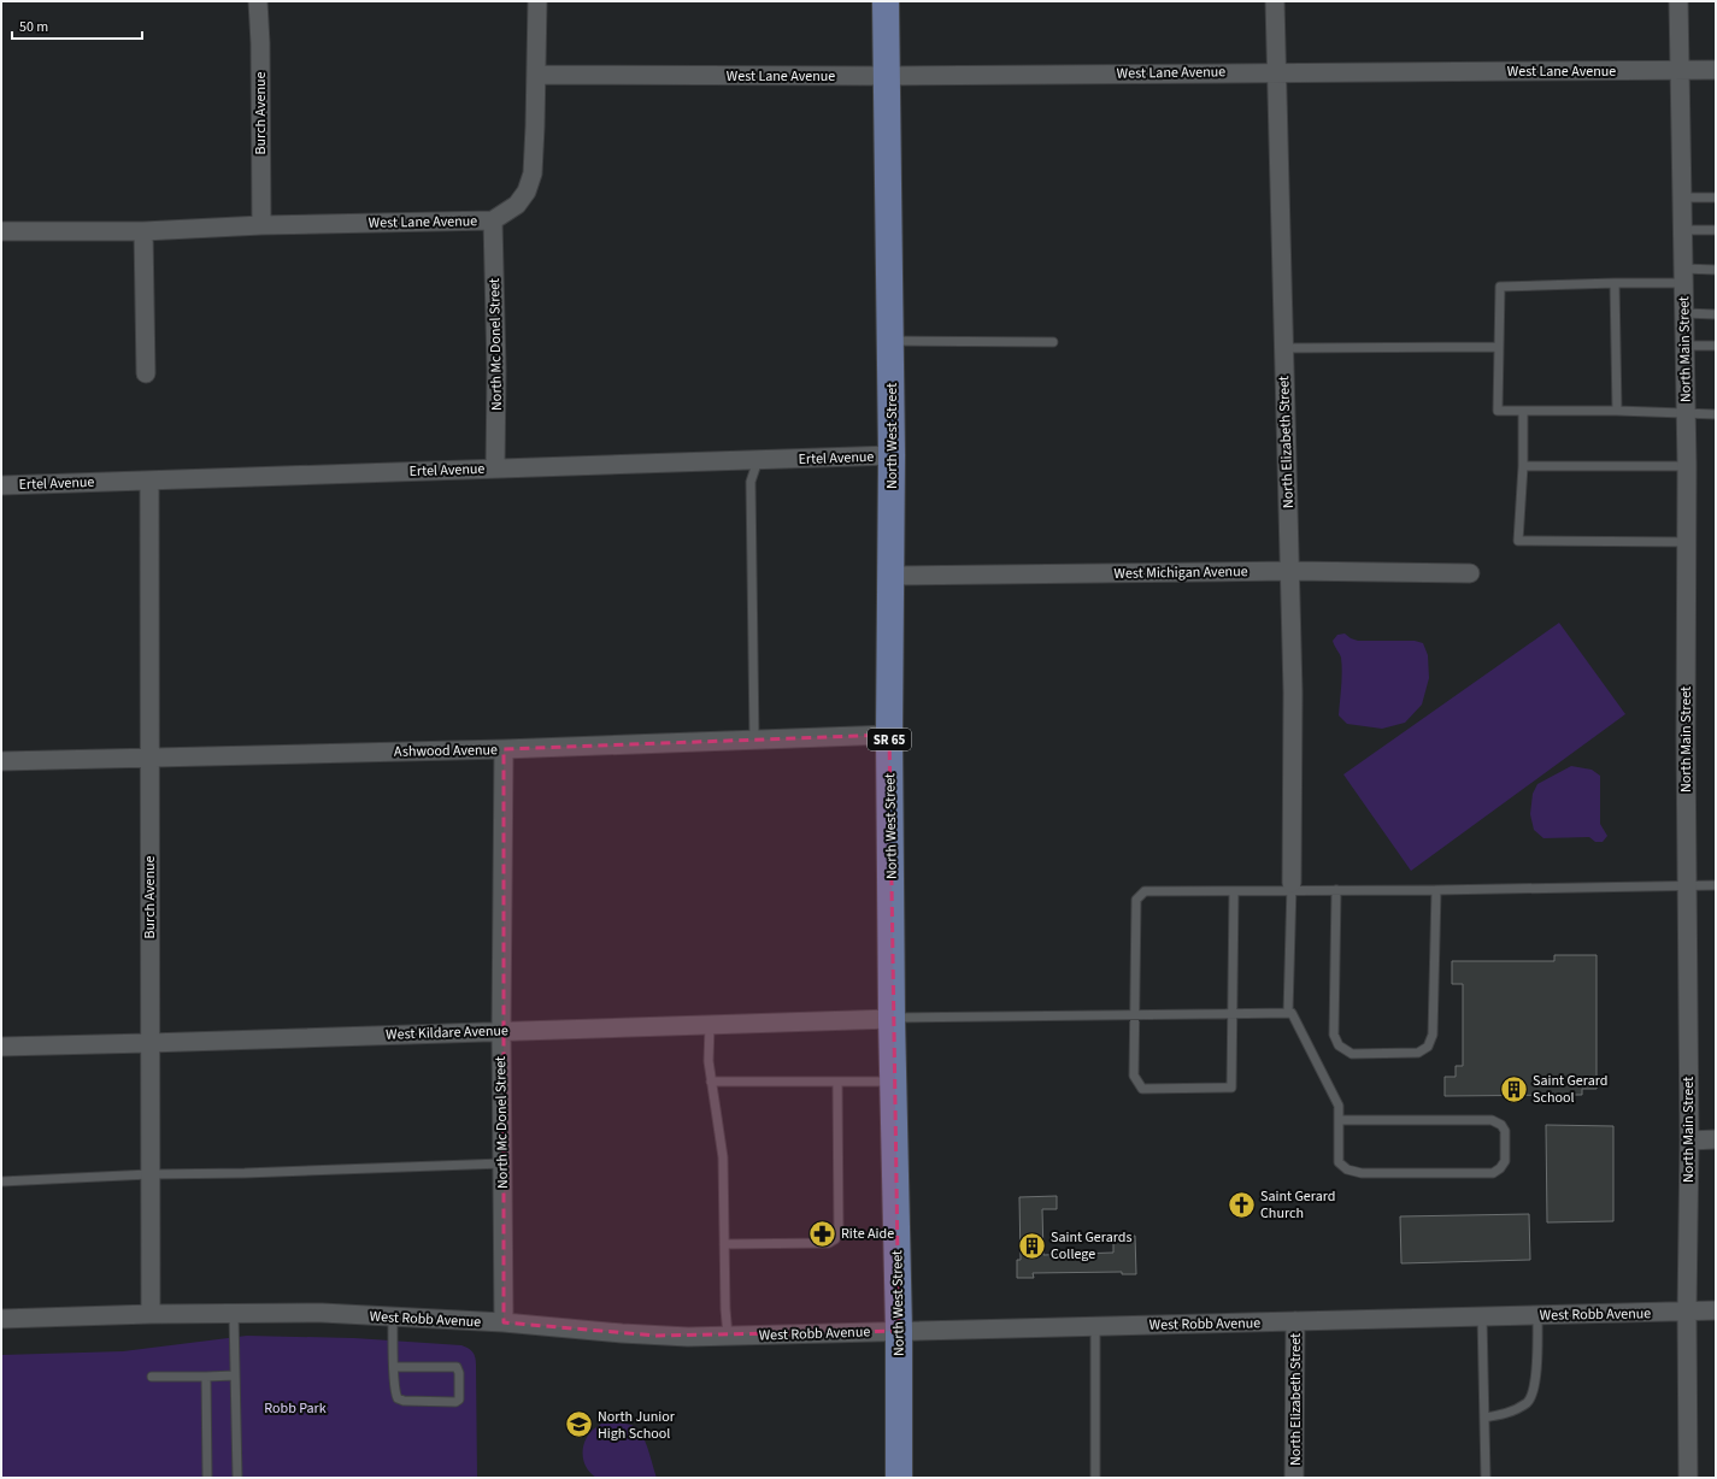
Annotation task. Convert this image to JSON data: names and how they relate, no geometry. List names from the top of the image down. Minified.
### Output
{"streets":{"main road":["North West Street","SR 65"],"street":["West Lane Avenue","Burch Avenue","North Mc Donel Street","North Main Street","North Elizabeth Street","Ertel Avenue","West Michigan Avenue","Ashwood Avenue","West Kildare Avenue","West Robb Avenue"]},"crossings":[["West Lane Avenue","Burch Avenue"],["West Lane Avenue","North Mc Donel Street"],["West Lane Avenue","North Main Street"],["West Lane Avenue","North West Street"],["West Lane Avenue","North Elizabeth Street"],["Burch Avenue","Ertel Avenue"],["Burch Avenue","Ashwood Avenue"],["Burch Avenue","West Kildare Avenue"],["Burch Avenue","West Robb Avenue"],["North Mc Donel Street","Ertel Avenue"],["North Mc Donel Street","Ashwood Avenue"],["North Mc Donel Street","West Kildare Avenue"],["North Mc Donel Street","West Robb Avenue"],["North Main Street","West Robb Avenue"],["North West Street","Ertel Avenue"],["North West Street","West Michigan Avenue"],["North West Street","Ashwood Avenue"],["North West Street","West Kildare Avenue"],["North West Street","West Robb Avenue"],["North Elizabeth Street","West Michigan Avenue"],["North Elizabeth Street","West Robb Avenue"]],"parks":["Robb Park"],"places":{"building":["Saint Gerard School","Saint Gerards College"],"church":["Saint Gerard Church"],"pharmacy":["Rite Aide"],"school or university":["North Junior High School"]},"scale_bar":"50 m"}
